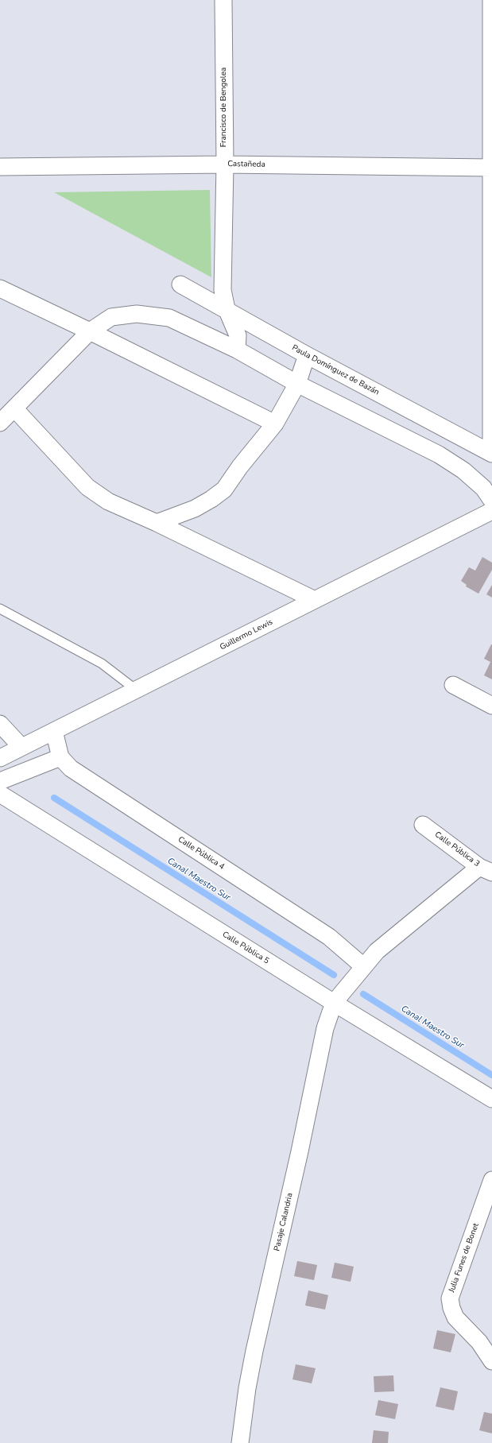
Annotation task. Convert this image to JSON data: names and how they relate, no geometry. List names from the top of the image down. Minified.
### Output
{"streets":{"street":["Francisco de Bengolea","Castañeda","Paula Domínguez de Bazán","Guillermo Lewis","Calle Pública 3","Calle Pública 4","Calle Pública 5","Pasaje Calandria","Julia Funes de Bonet"]},"crossings":[["Francisco de Bengolea","Castañeda"],["Francisco de Bengolea","Paula Domínguez de Bazán"],["Guillermo Lewis","Calle Pública 4"],["Calle Pública 3","Pasaje Calandria"],["Calle Pública 4","Pasaje Calandria"],["Calle Pública 5","Pasaje Calandria"]],"water":["Canal Maestro Sur"]}
